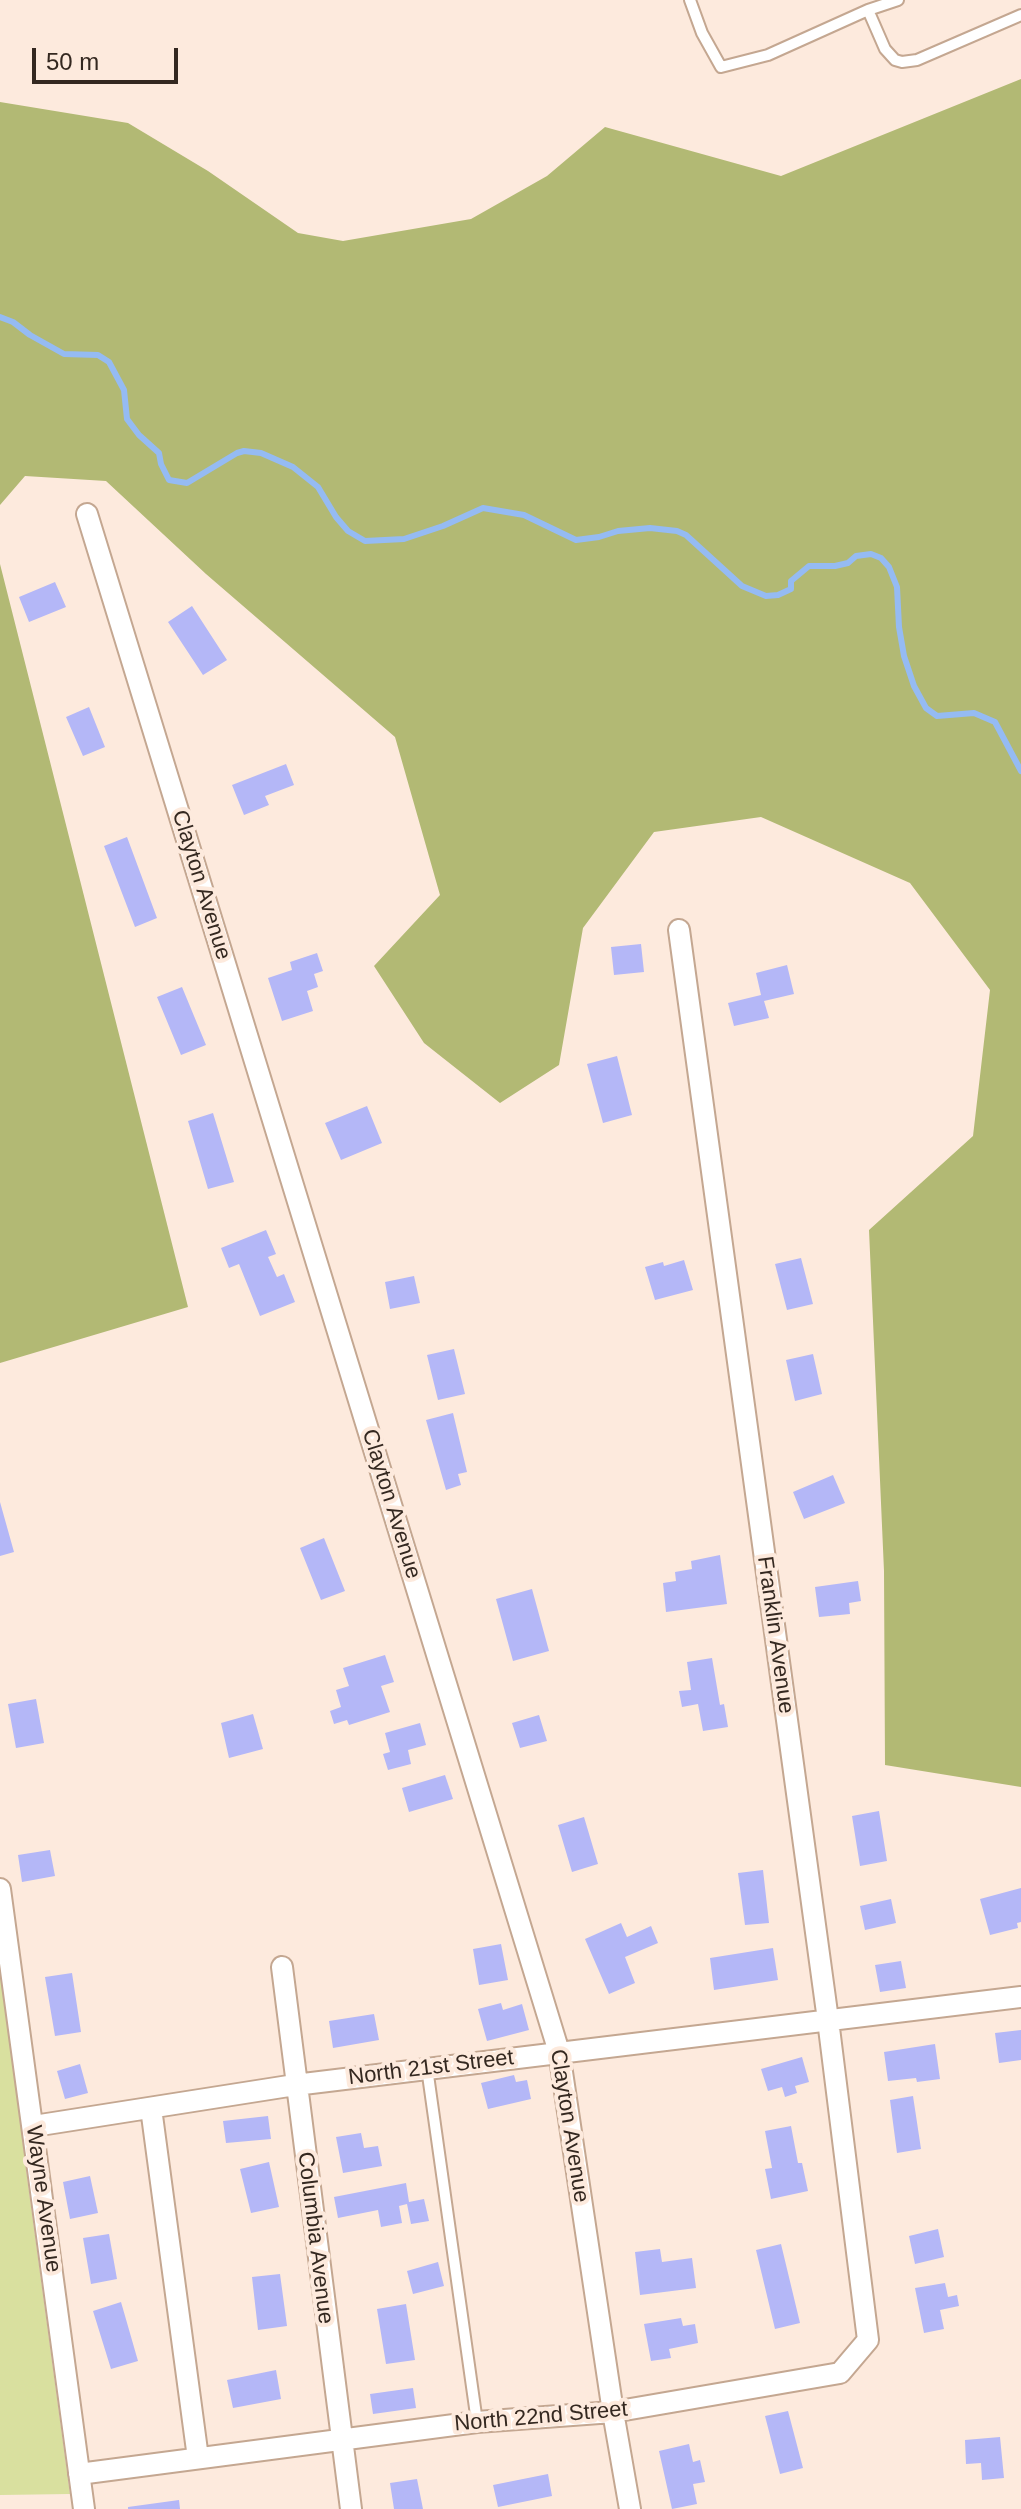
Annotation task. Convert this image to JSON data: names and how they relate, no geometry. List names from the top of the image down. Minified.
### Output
{"streets":{"street":["Clayton Avenue","Franklin Avenue","North 21st Street","Wayne Avenue","Columbia Avenue","North 22nd Street"]},"crossings":[["Clayton Avenue","North 21st Street"],["Clayton Avenue","North 22nd Street"],["Franklin Avenue","North 21st Street"],["Franklin Avenue","North 22nd Street"],["North 21st Street","Wayne Avenue"],["North 21st Street","Columbia Avenue"],["Wayne Avenue","North 22nd Street"],["Columbia Avenue","North 22nd Street"]],"scale_bar":"50 m"}
